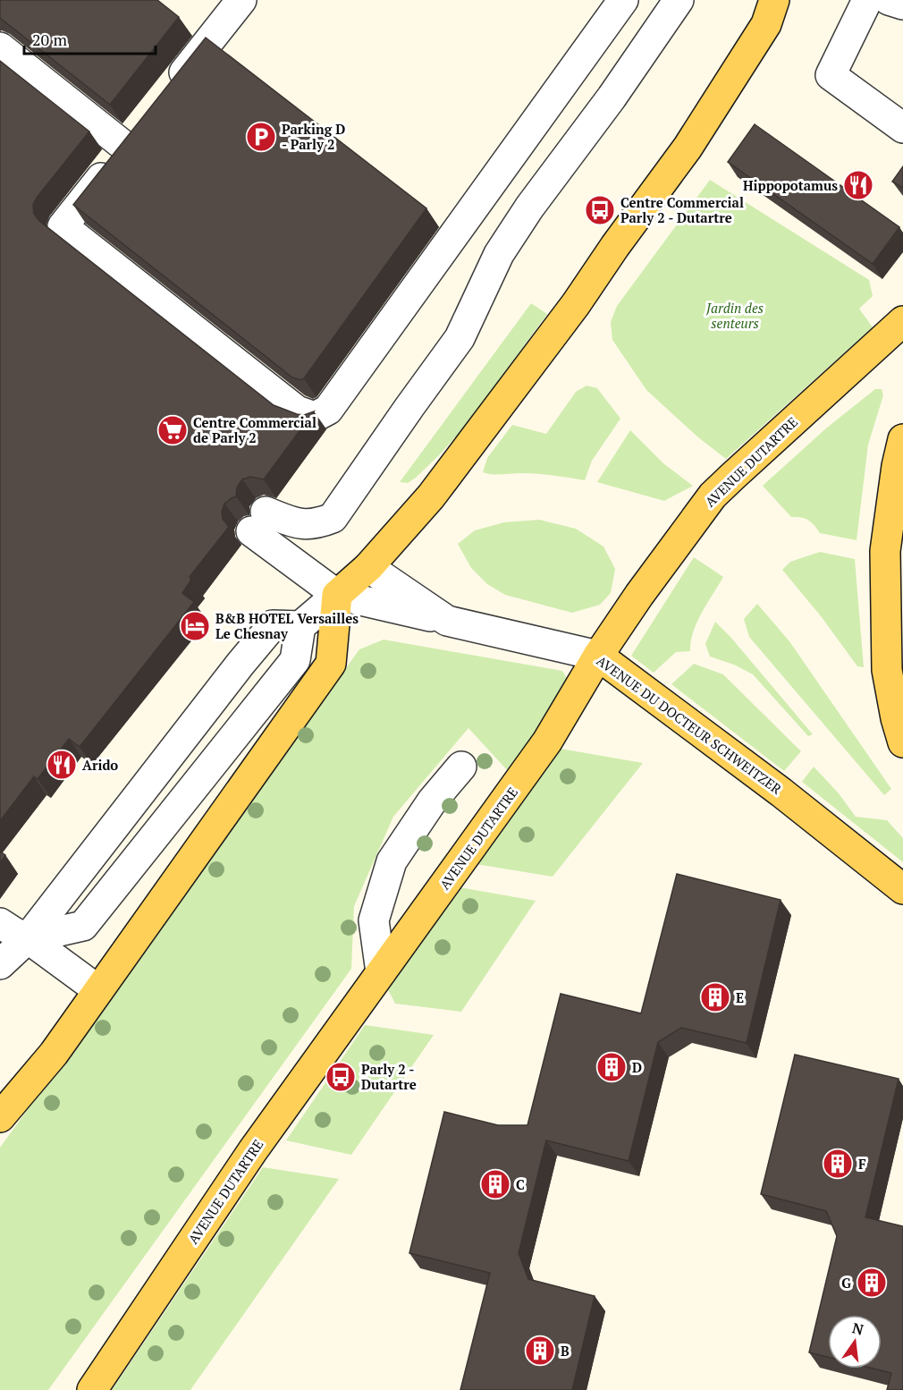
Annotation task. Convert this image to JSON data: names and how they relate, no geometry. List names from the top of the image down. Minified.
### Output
{"streets":{"main road":["AVENUE DUTARTRE","AVENUE DU DOCTEUR SCHWEITZER"]},"crossings":[["AVENUE DUTARTRE","AVENUE DU DOCTEUR SCHWEITZER"]],"parks":["Jardin des senteurs"],"places":{"parking":["Parking D - Parly 2"],"restaurant":["Hippopotamus","Arido"],"bus stop":["Centre Commercial Parly 2 - Dutartre","Parly 2 - Dutartre"],"supermarket":["Centre Commercial de Parly 2"],"hotel":["B&B HOTEL Versailles Le Chesnay"],"building":["E","D","F","C","G","B"]},"scale_bar":"20 m","north":"top"}
